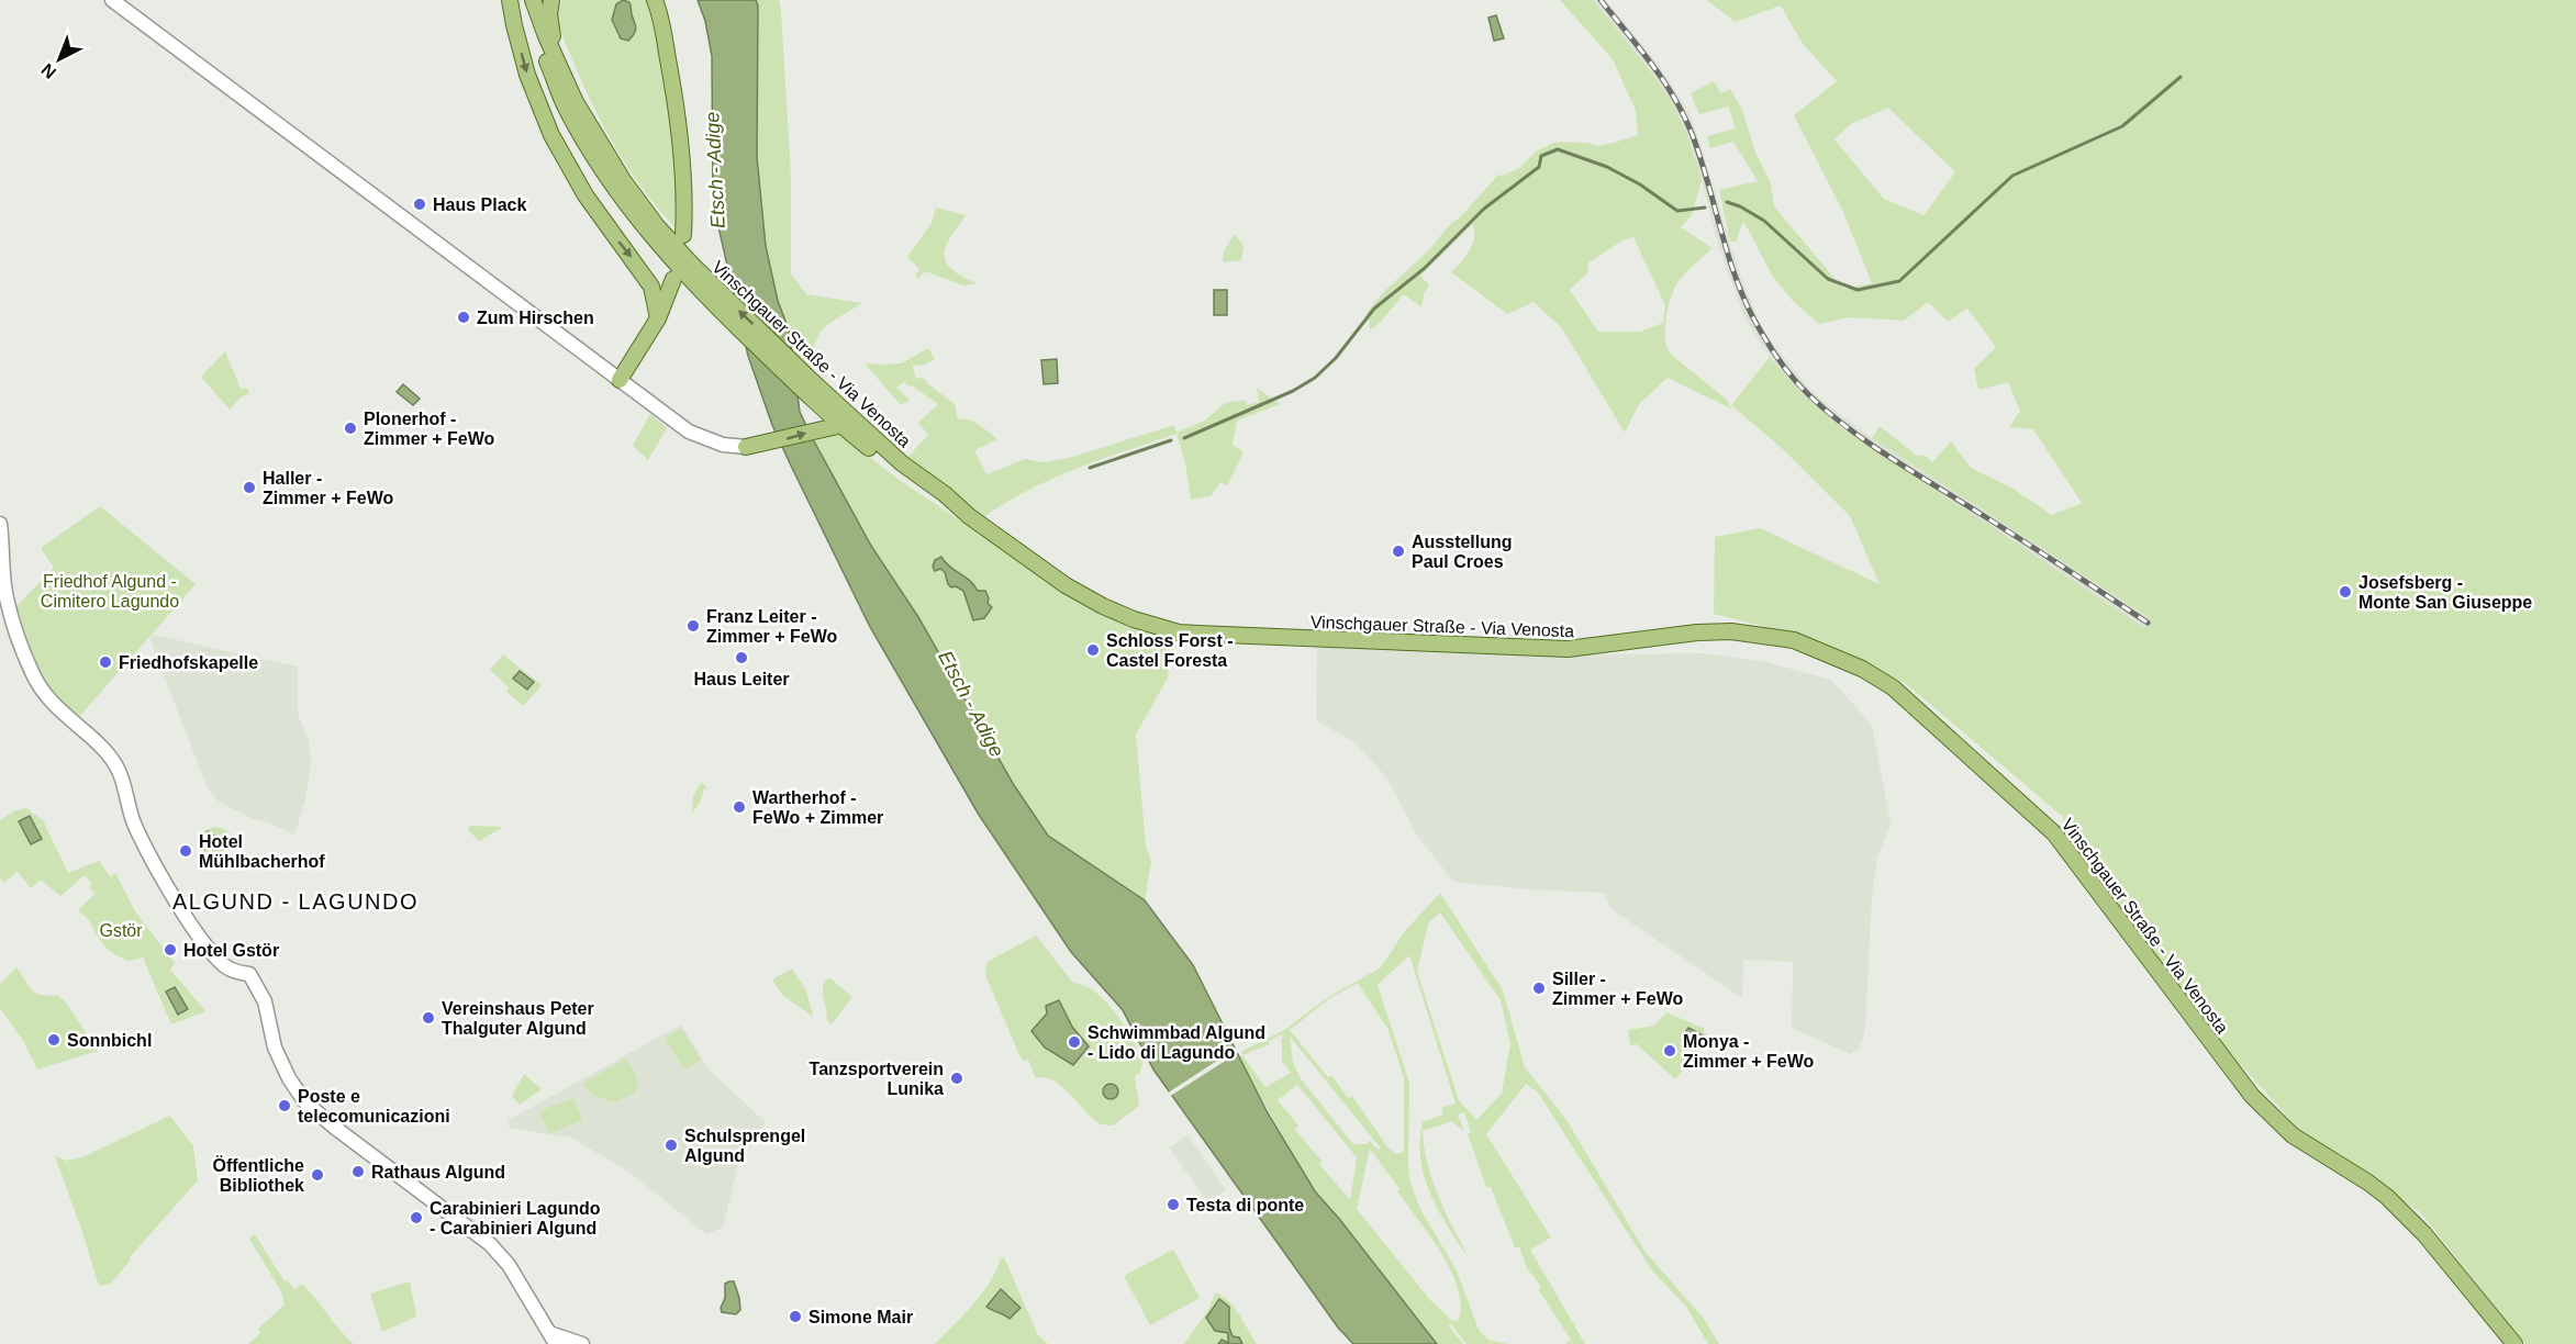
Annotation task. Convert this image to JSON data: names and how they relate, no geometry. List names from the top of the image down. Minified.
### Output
{"streets":{"main road":["Vinschgauer Straße - Via Venosta"]},"districts":["ALGUND - LAGUNDO"],"water":["Etsch - Adige"],"parks":["Friedhof Algund - Cimitero Lagundo","Gstör"],"places":["Haus Plack","Zum Hirschen","Plonerhof - Zimmer + FeWo","Haller - Zimmer + FeWo","Ausstellung Paul Croes","Josefsberg - Monte San Giuseppe","Franz Leiter - Zimmer + FeWo","Schloss Forst - Castel Foresta","Haus Leiter","Friedhofskapelle","Wartherhof - FeWo + Zimmer","Hotel Mühlbacherhof","Hotel Gstör","Siller - Zimmer + FeWo","Vereinshaus Peter Thalguter Algund","Sonnbichl","Schwimmbad Algund - Lido di Lagundo","Monya - Zimmer + FeWo","Tanzsportverein Lunika","Poste e telecomunicazioni","Schulsprengel Algund","Rathaus Algund","Öffentliche Bibliothek","Testa di ponte","Carabinieri Lagundo - Carabinieri Algund","Simone Mair"],"north":"bottom left"}
